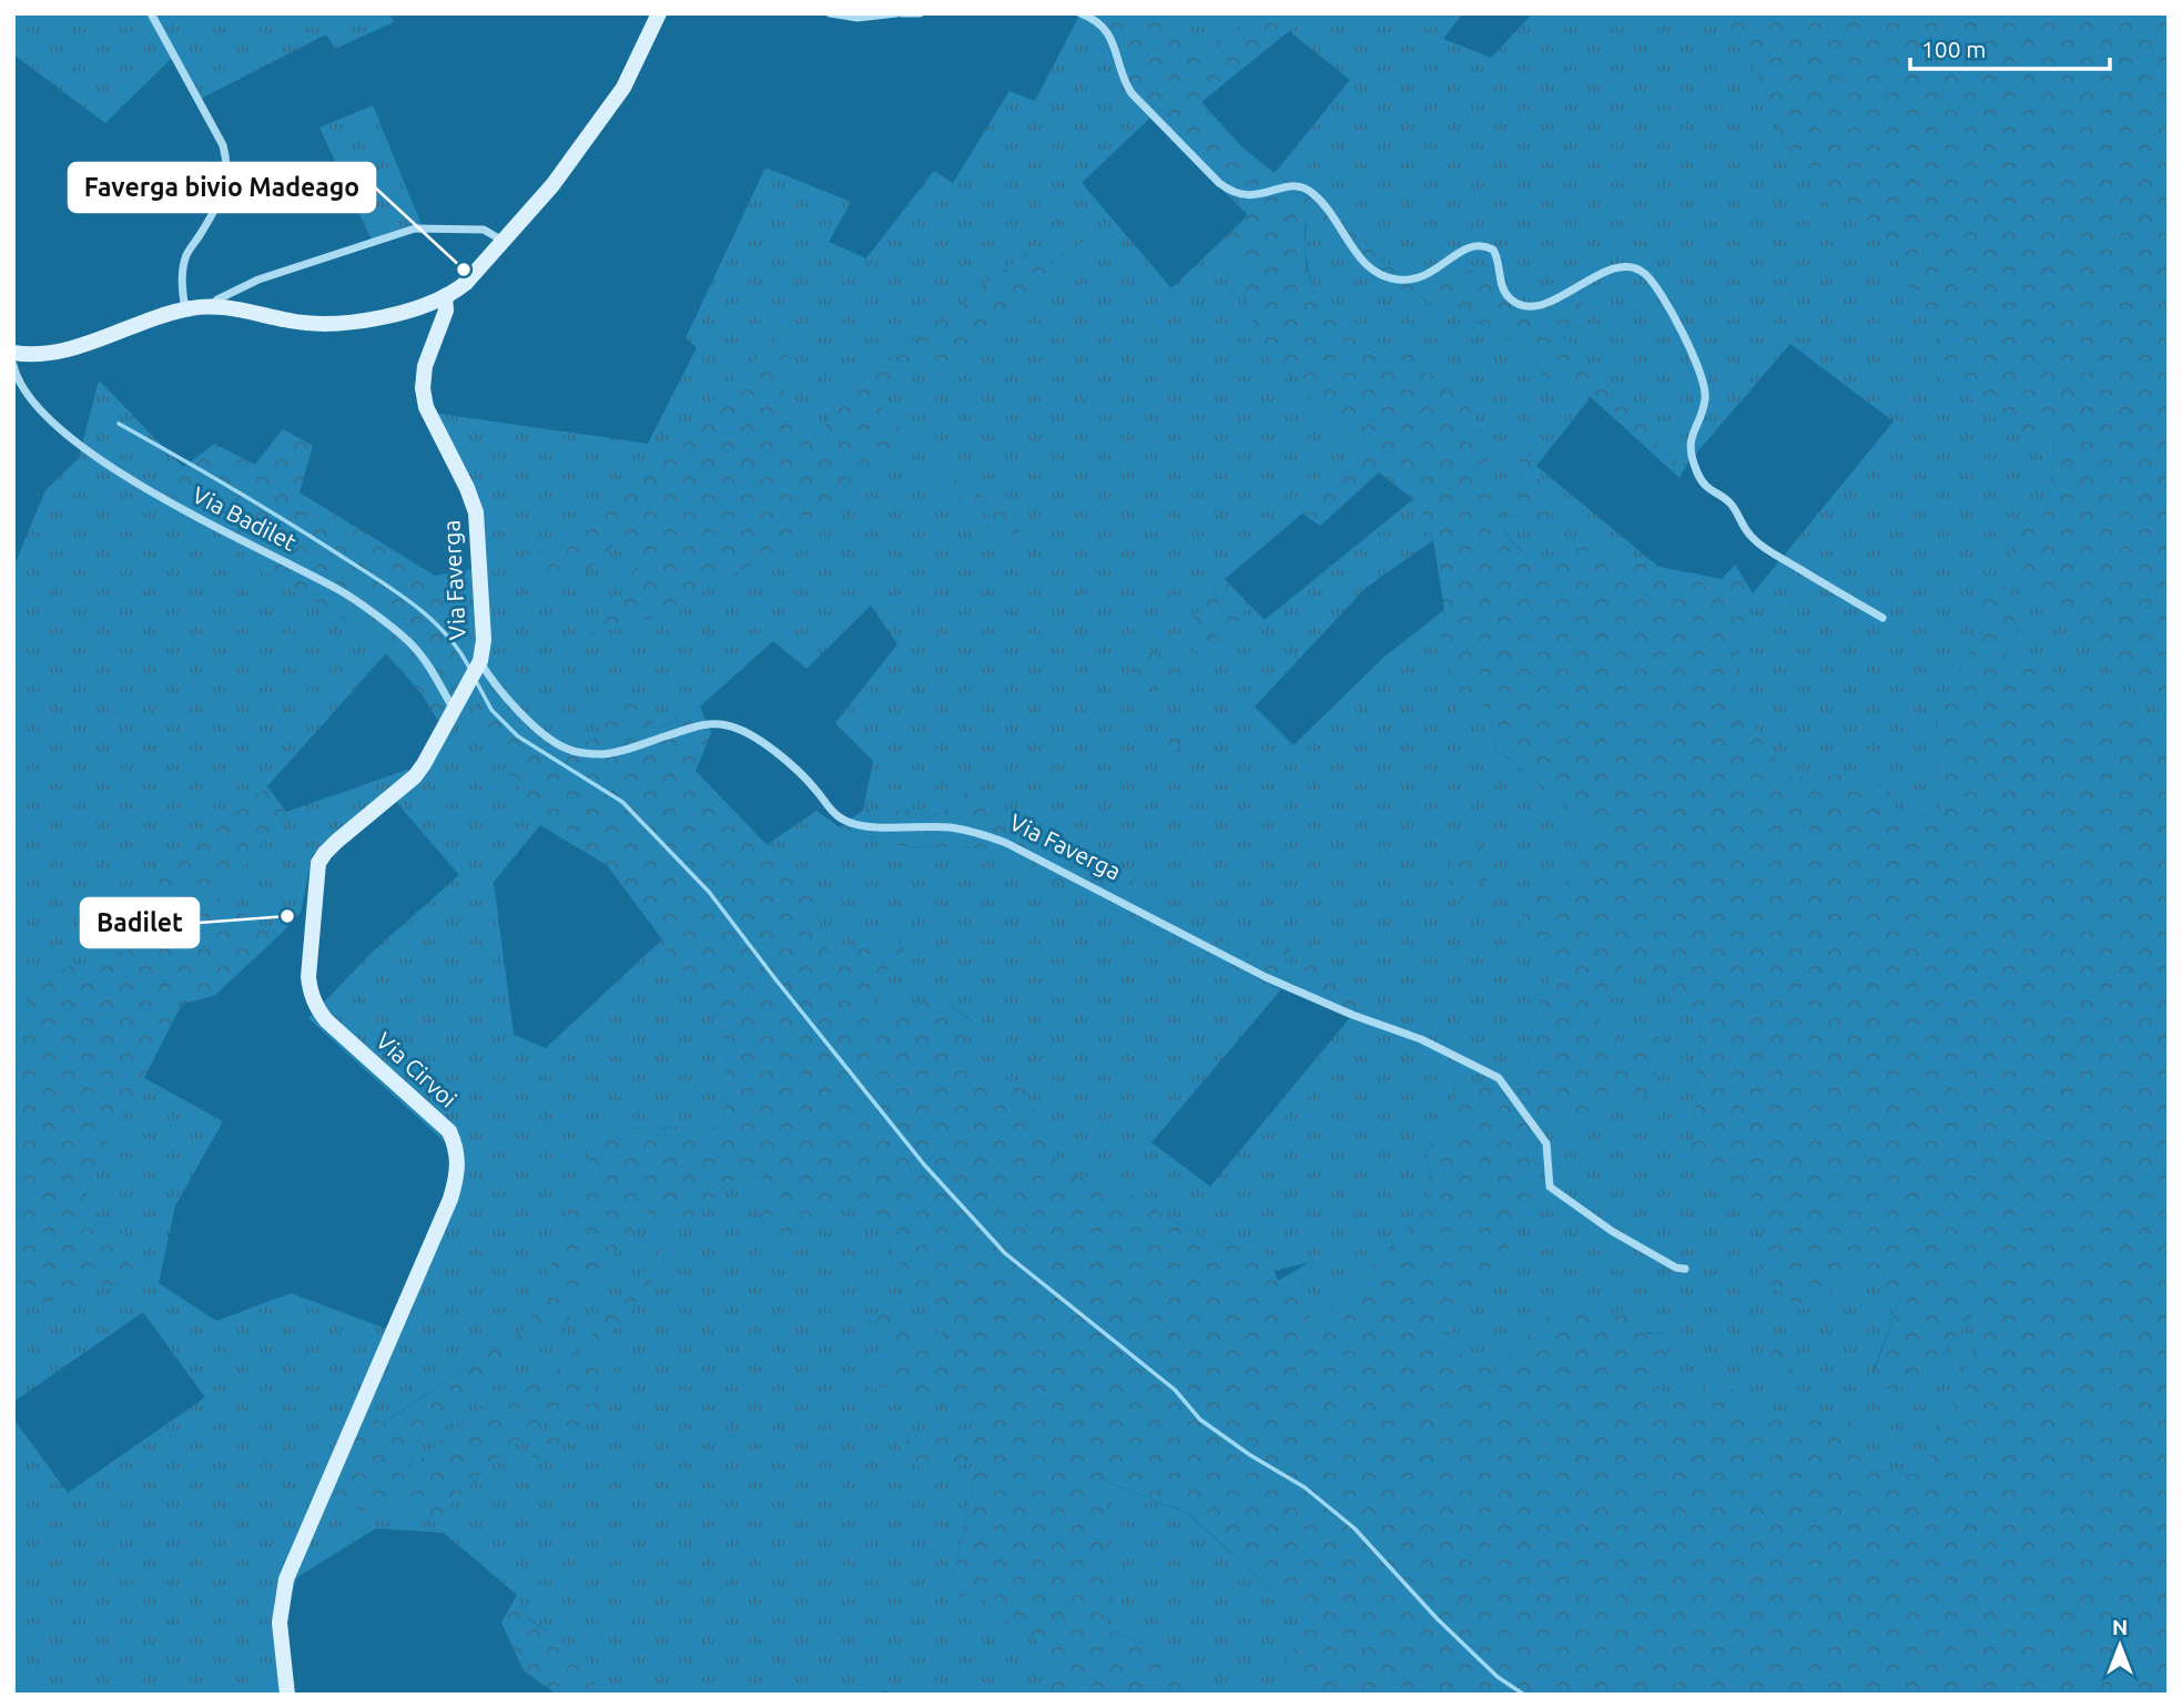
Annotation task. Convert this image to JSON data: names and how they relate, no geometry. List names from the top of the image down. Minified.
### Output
{"streets":{"street":["Via Badilet","Via Faverga","Via Cirvoi"]},"crossings":[["Via Badilet","Via Cirvoi"],["Via Faverga","Via Cirvoi"]],"places":["Faverga bivio Madeago","Badilet"],"scale_bar":"100 m","north":"top"}
